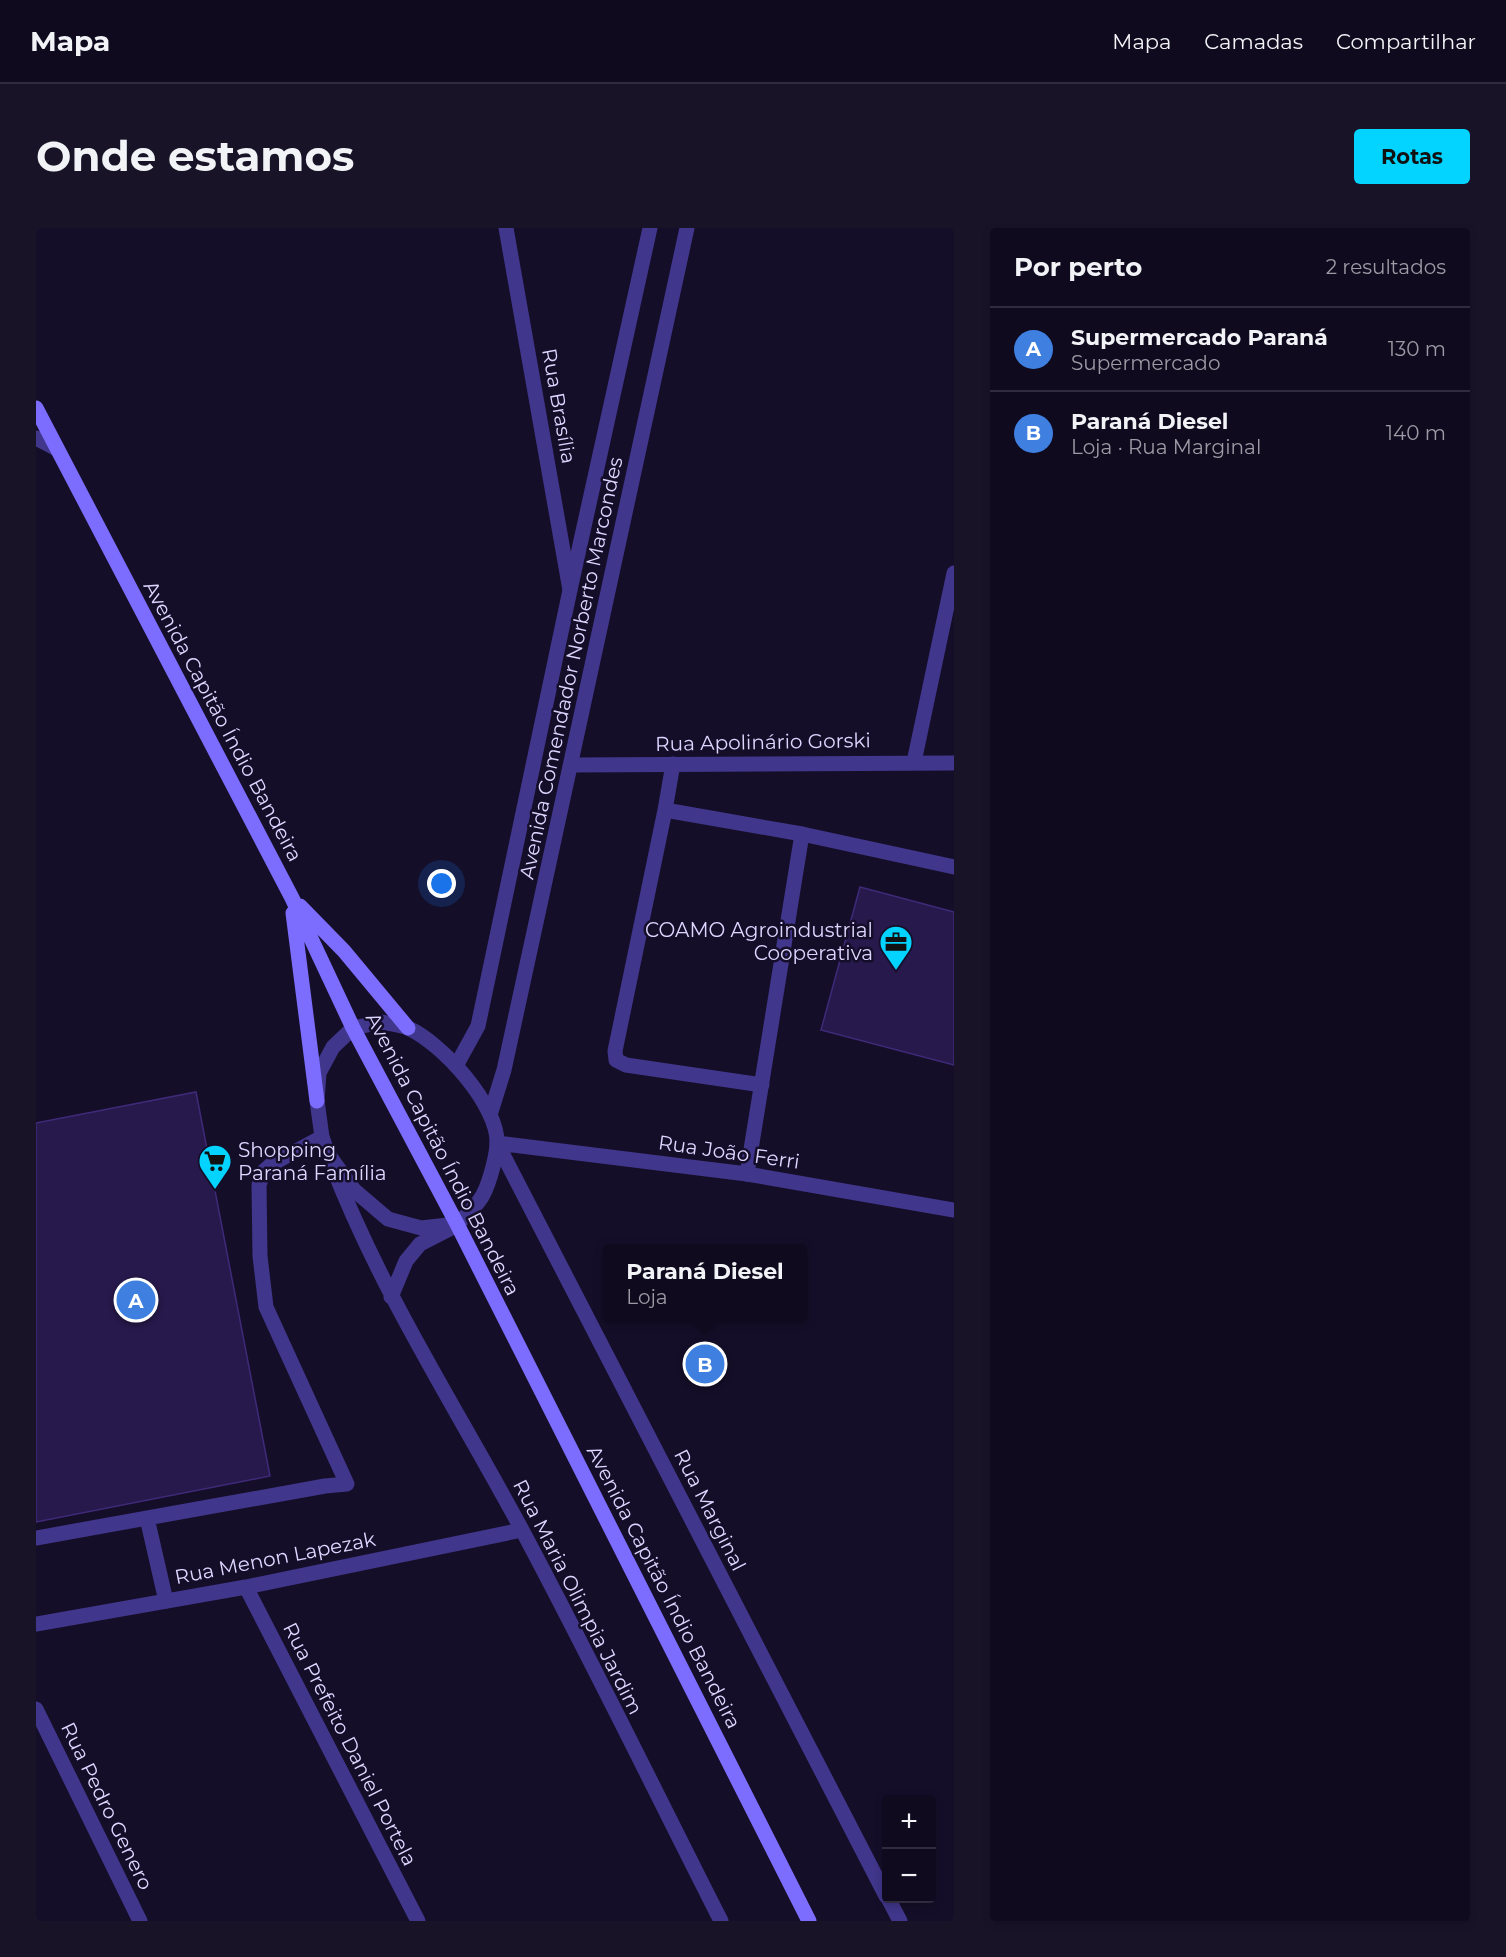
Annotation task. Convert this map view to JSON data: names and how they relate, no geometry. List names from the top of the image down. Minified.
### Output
{"streets":{"main road":["Avenida Capitão Índio Bandeira"],"street":["Rua Brasília","Avenida Comendador Norberto Marcondes","Rua Apolinário Gorski","Rua João Ferri","Rua Marginal","Rua Menon Lapezak","Rua Maria Olimpia Jardim","Rua Prefeito Daniel Portela","Rua Pedro Genero"]},"crossings":[["Rua Brasília","Avenida Comendador Norberto Marcondes"],["Avenida Comendador Norberto Marcondes","Rua Apolinário Gorski"],["Rua João Ferri","Rua Marginal"],["Rua Menon Lapezak","Rua Maria Olimpia Jardim"],["Rua Menon Lapezak","Rua Prefeito Daniel Portela"]],"places":{"office":["COAMO Agroindustrial Cooperativa"],"supermarket":["Shopping Paraná Família"]},"page":{"header":"Mapa","nav":["Mapa","Camadas","Compartilhar"],"buttons":"Rotas","title":"Onde estamos","heading":["Por perto","2 resultados"],"list":[{"mark":"A","name":"Supermercado Paraná","note":"Supermercado","value":"130 m"},{"mark":"B","name":"Paraná Diesel","note":"Loja · Rua Marginal","value":"140 m"}],"popup":["Paraná Diesel","Loja"],"pins":["A","B"],"map_buttons":["+","−"]}}
